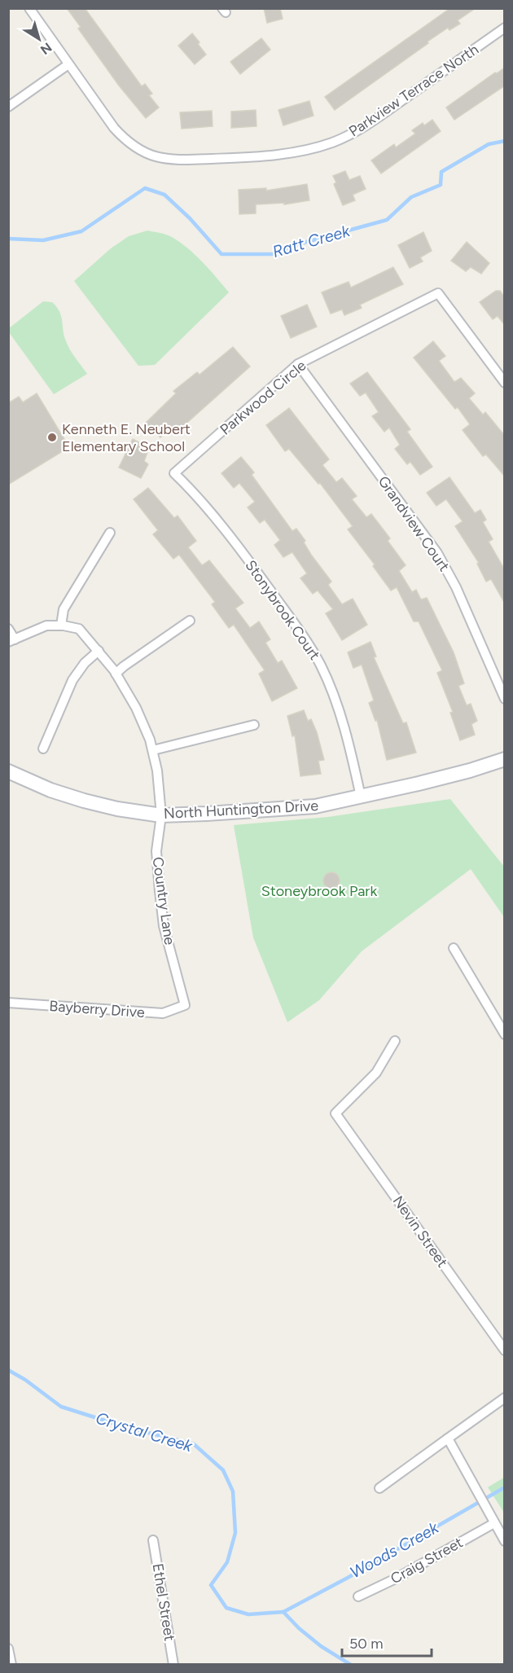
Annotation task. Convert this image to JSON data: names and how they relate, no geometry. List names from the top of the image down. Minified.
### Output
{"streets":{"street":["Parkview Terrace North","Parkwood Circle","Grandview Court","Stonybrook Court","North Huntington Drive","Country Lane","Bayberry Drive","Nevin Street","Craig Street","Ethel Street"]},"crossings":[["Parkwood Circle","Grandview Court"],["Parkwood Circle","Stonybrook Court"],["Stonybrook Court","North Huntington Drive"],["North Huntington Drive","Country Lane"],["Country Lane","Bayberry Drive"]],"water":["Ratt Creek","Crystal Creek","Woods Creek"],"parks":["Stoneybrook Park"],"places":["Kenneth E. Neubert Elementary School"],"scale_bar":"50 m","north":"bottom right"}
